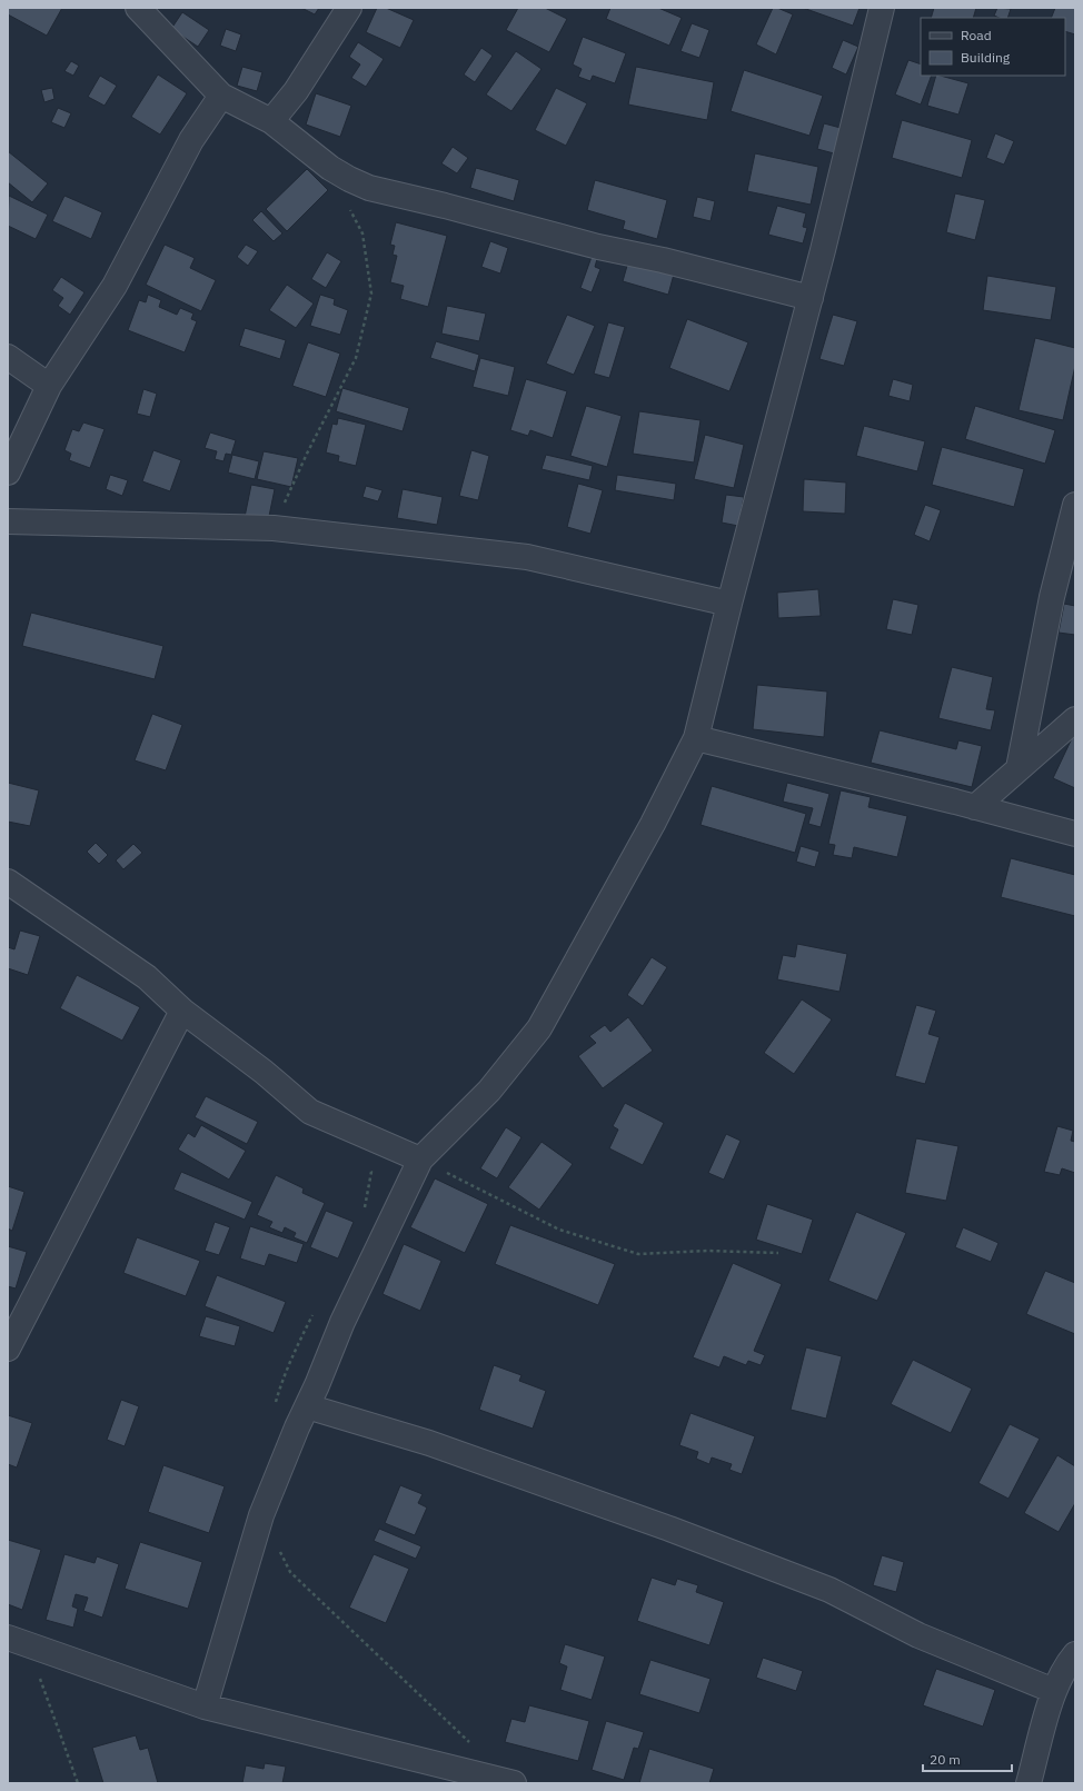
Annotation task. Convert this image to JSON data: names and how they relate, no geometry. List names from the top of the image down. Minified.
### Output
{"legend":["Road","Building"],"scale_bar":"20 m"}
